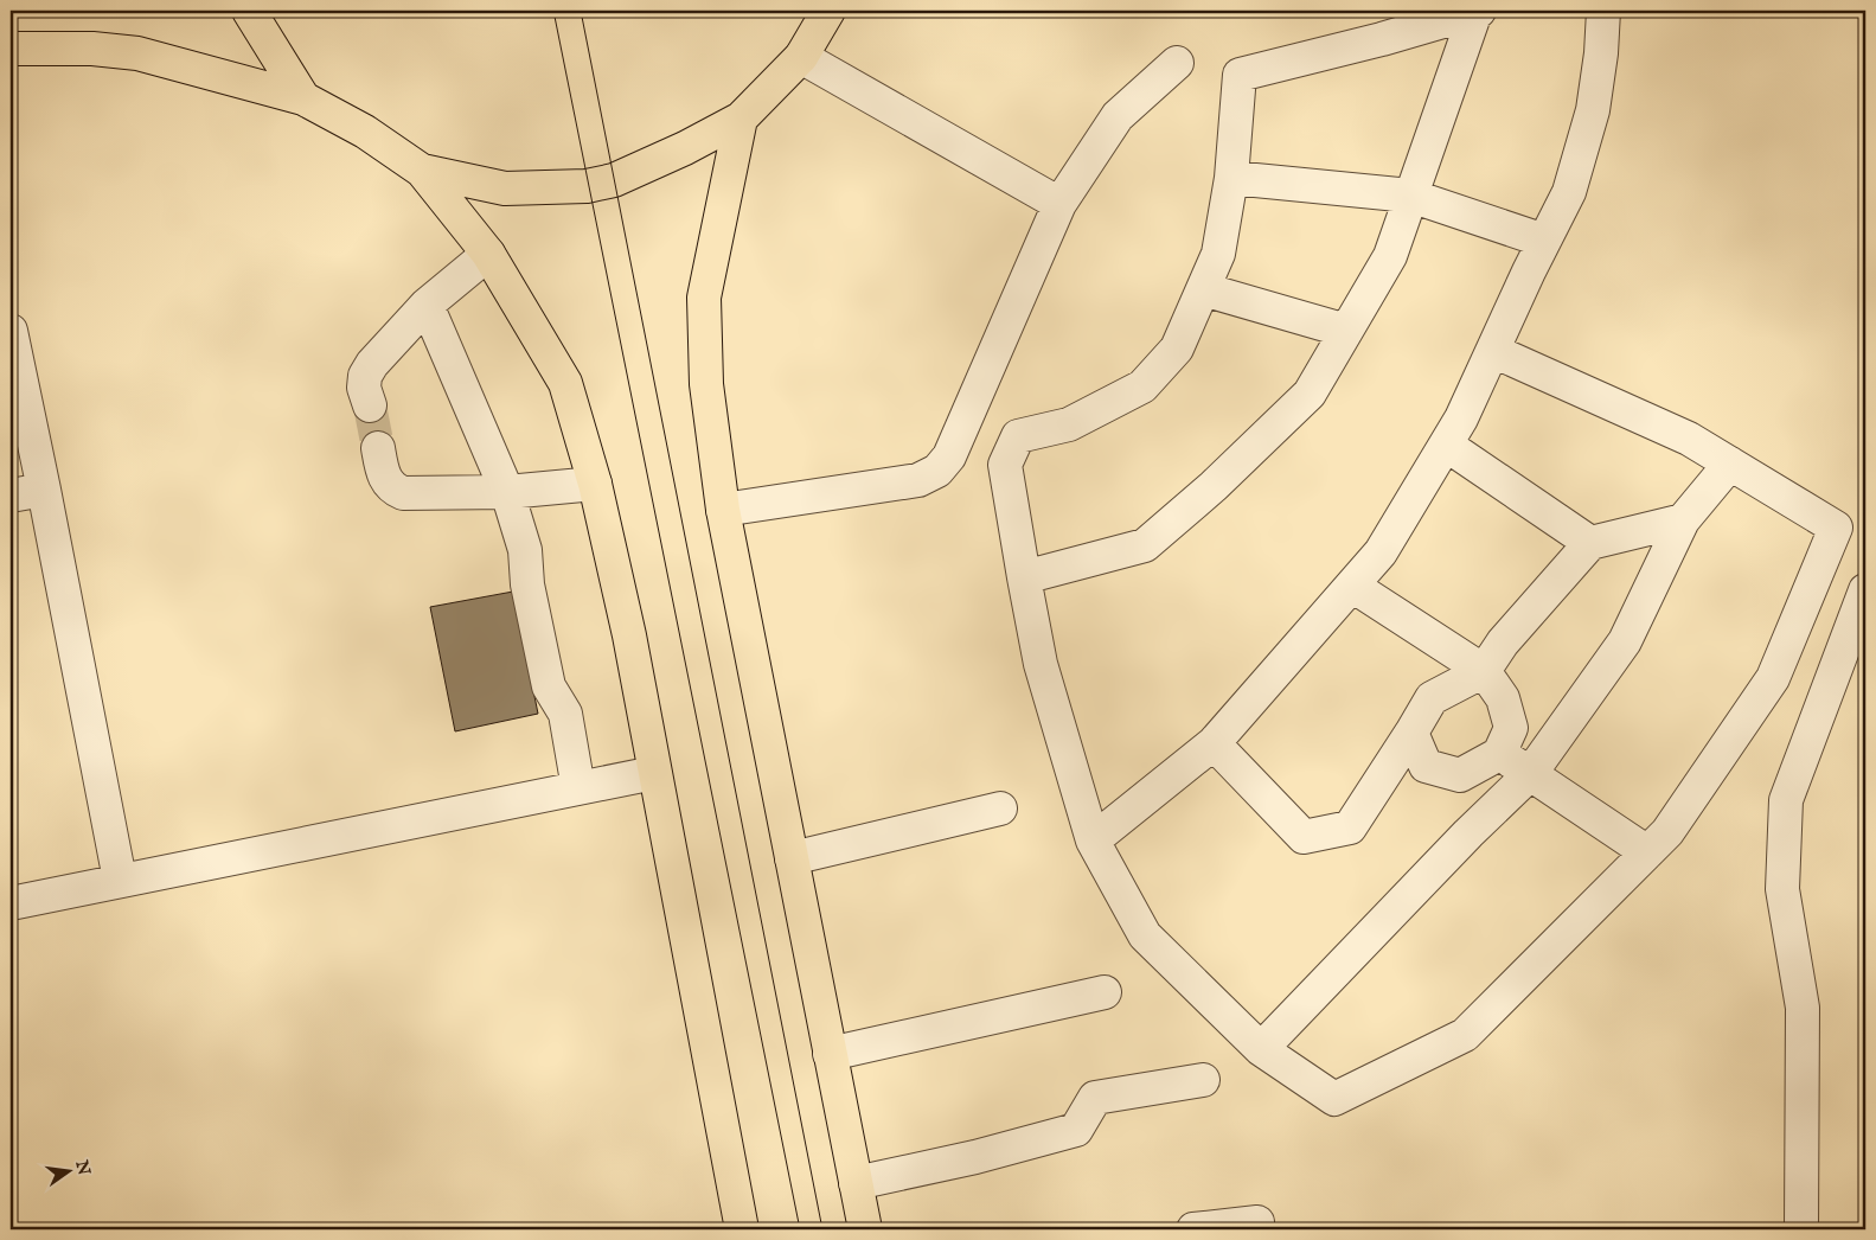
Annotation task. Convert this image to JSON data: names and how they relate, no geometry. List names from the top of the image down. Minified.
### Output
{"north":"right"}
